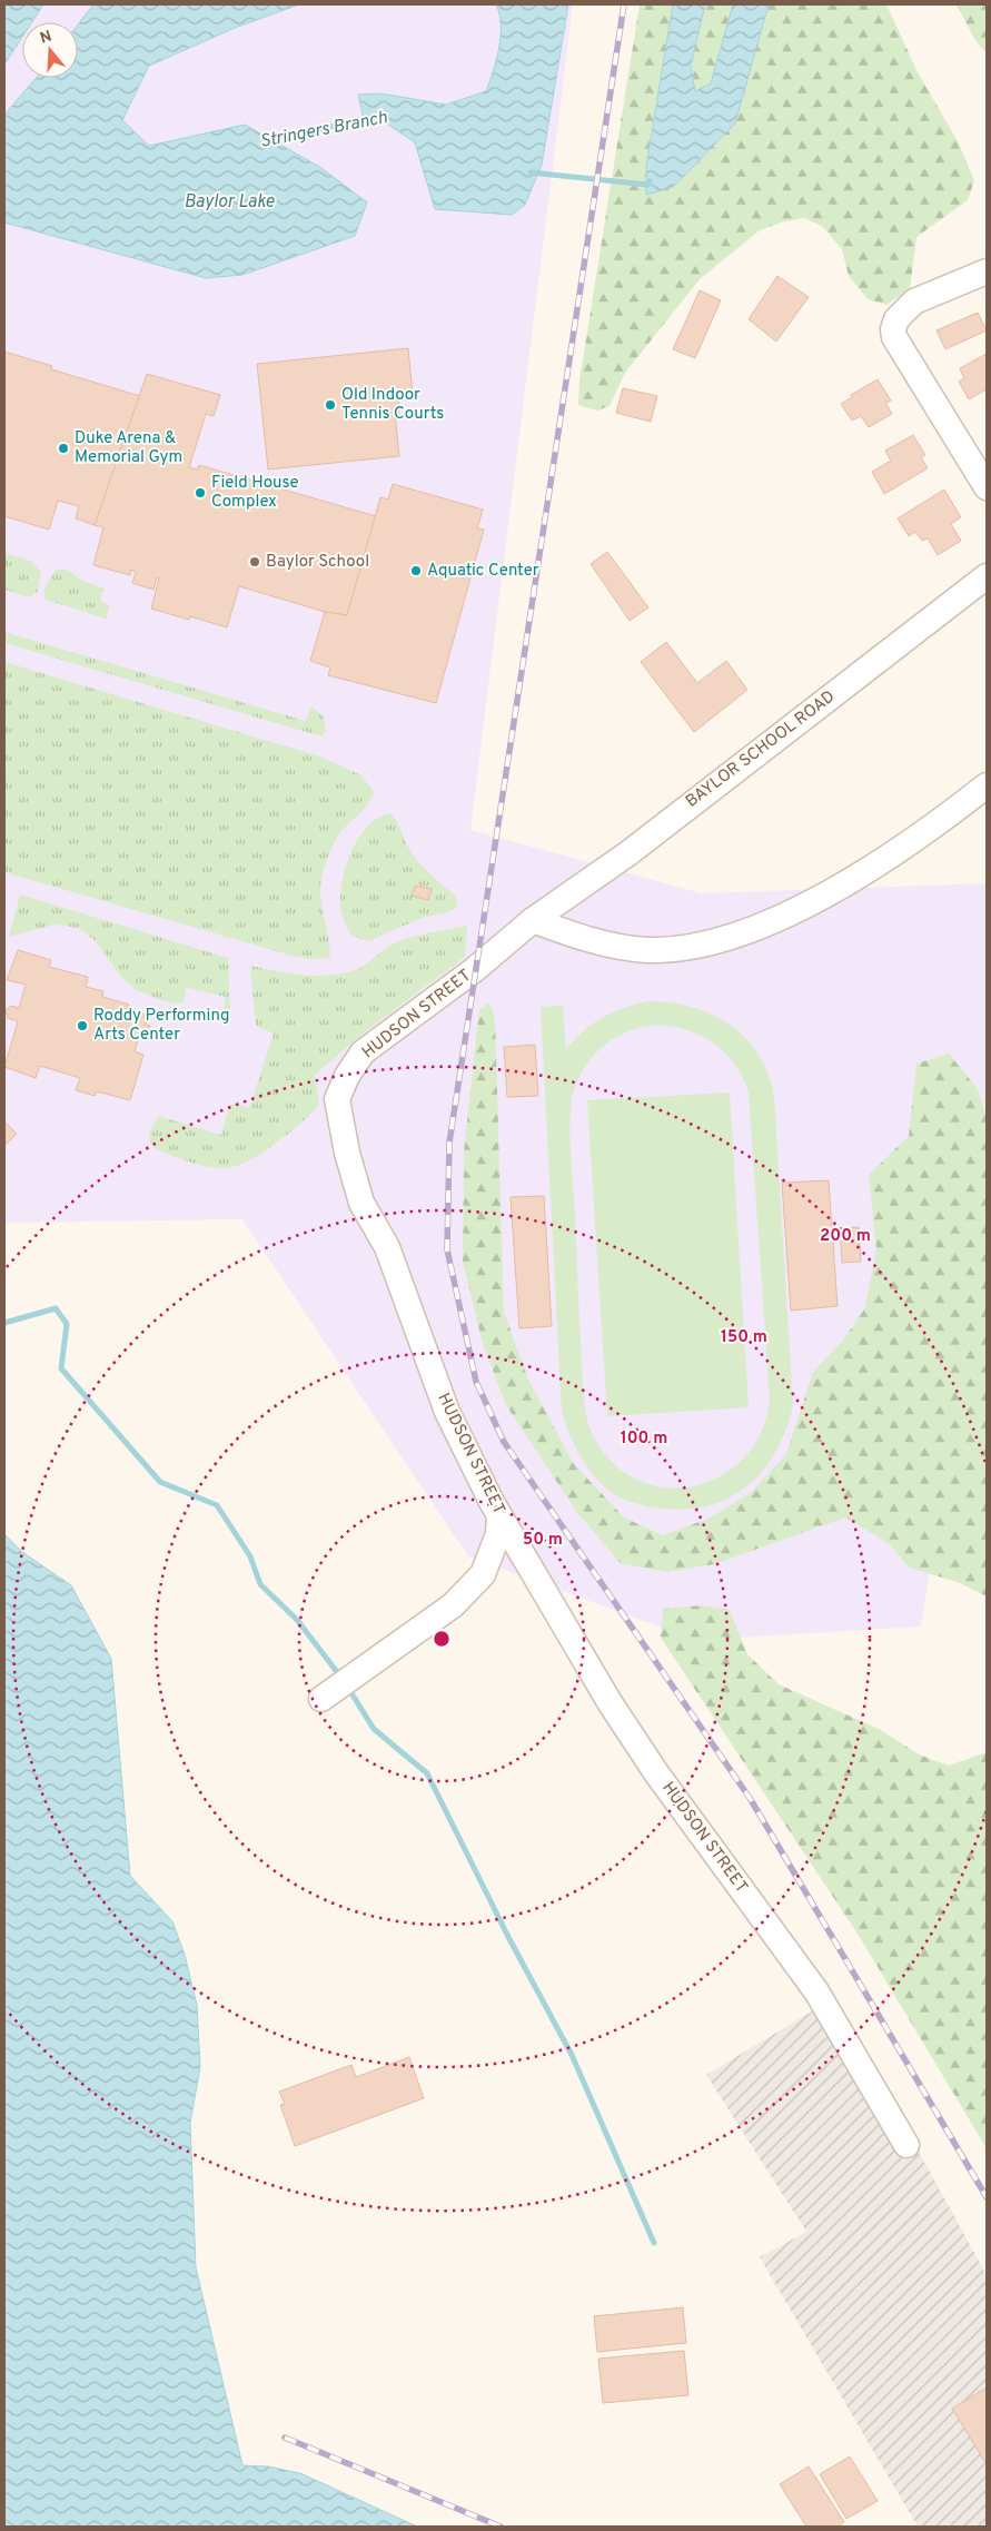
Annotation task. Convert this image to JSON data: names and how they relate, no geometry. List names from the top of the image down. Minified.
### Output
{"streets":{"street":["BAYLOR SCHOOL ROAD","HUDSON STREET"]},"crossings":[["BAYLOR SCHOOL ROAD","HUDSON STREET"]],"water":["Stringers Branch","Baylor Lake"],"places":["Old Indoor Tennis Courts","Duke Arena & Memorial Gym","Field House Complex","Baylor School","Aquatic Center","Roddy Performing Arts Center"],"north":"top","rings":["200 m","150 m","100 m","50 m"]}
